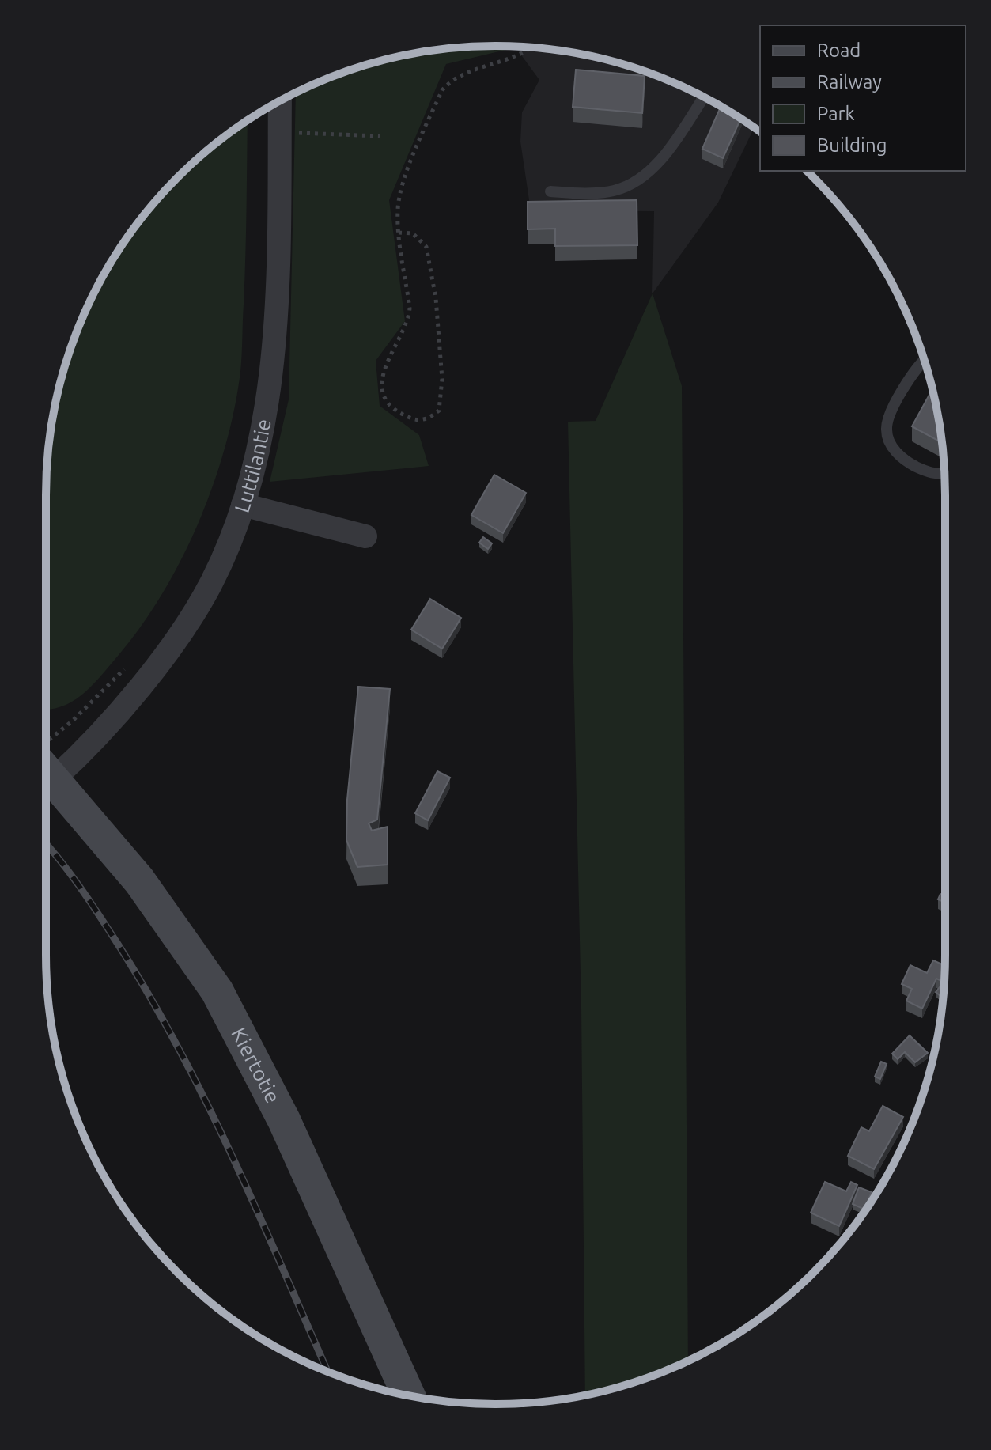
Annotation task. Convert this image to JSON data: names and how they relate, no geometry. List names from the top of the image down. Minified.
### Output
{"streets":{"street":["Luttilantie","Kiertotie"]},"crossings":[["Luttilantie","Kiertotie"]],"legend":["Road","Railway","Park","Building"]}
